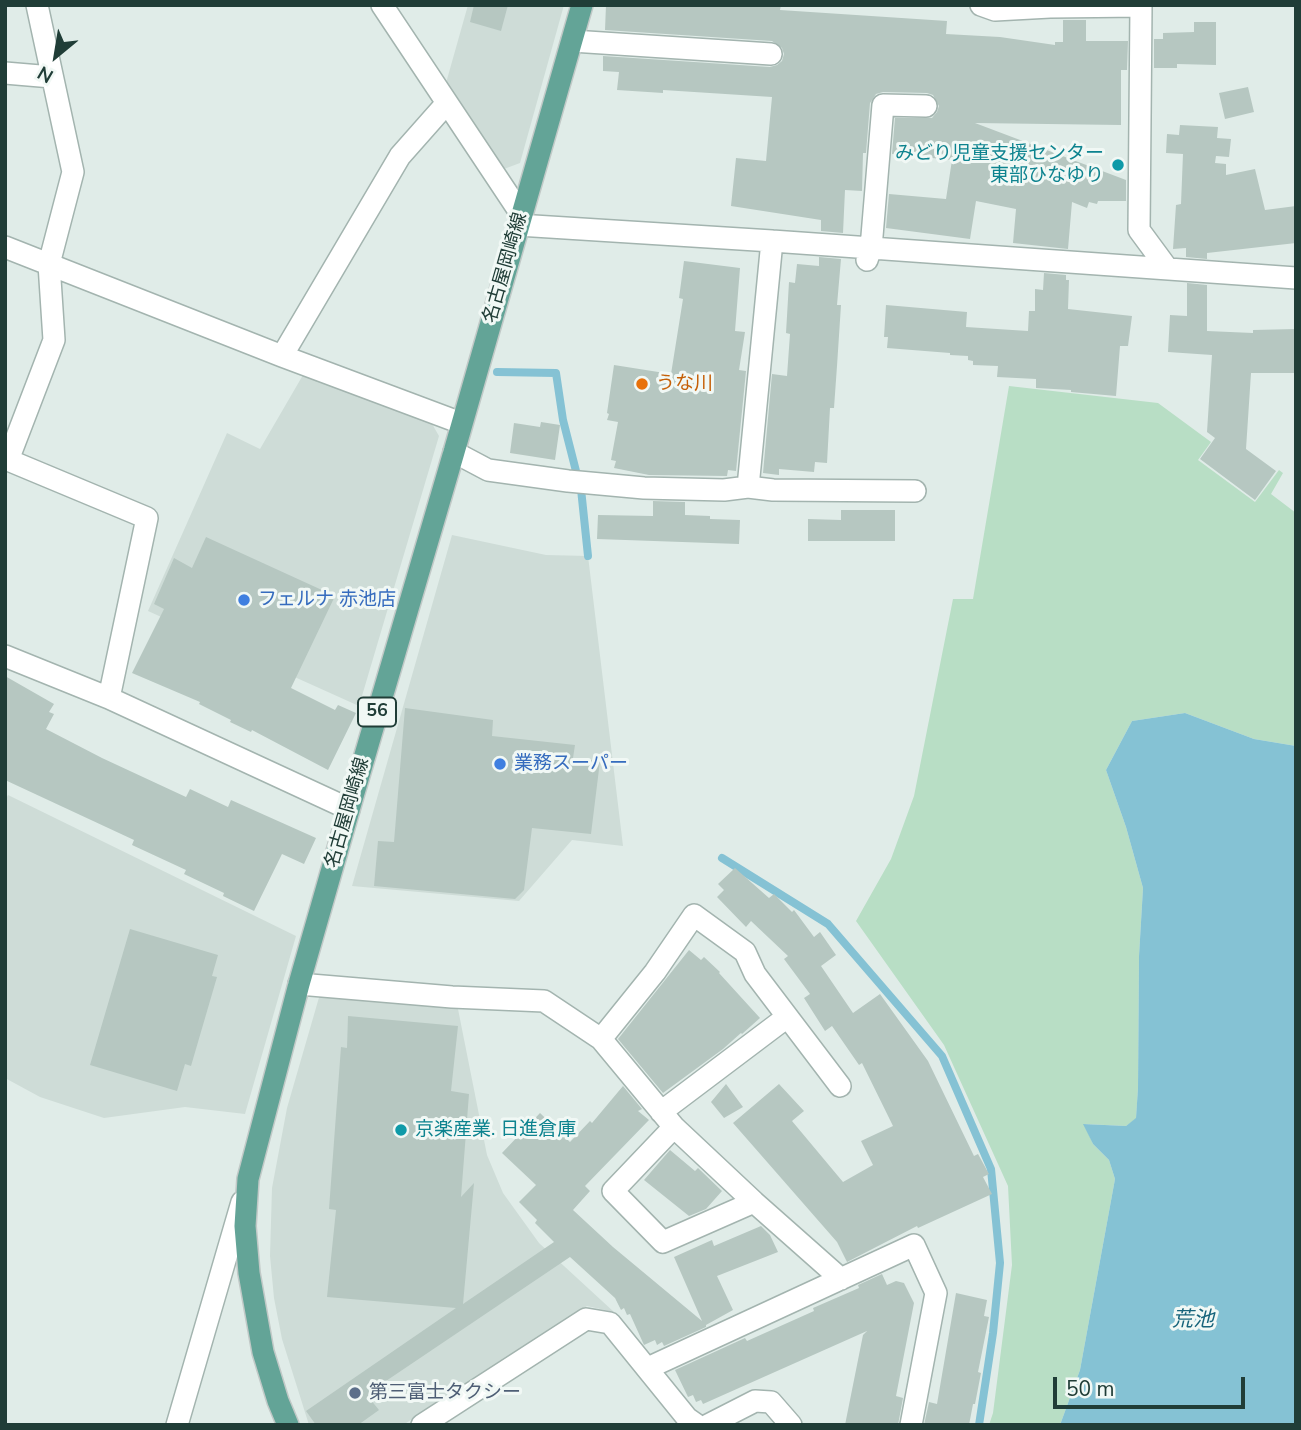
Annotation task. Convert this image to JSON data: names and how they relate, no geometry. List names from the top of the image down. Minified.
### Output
{"streets":{"main road":["名古屋岡崎線","56"]},"water":["荒池"],"places":["みどり児童支援センター 東部ひなゆり","うな川","フェルナ 赤池店","業務スーパー","京楽産業. 日進倉庫","第三富士タクシー"],"scale_bar":"50 m","north":"bottom left"}
